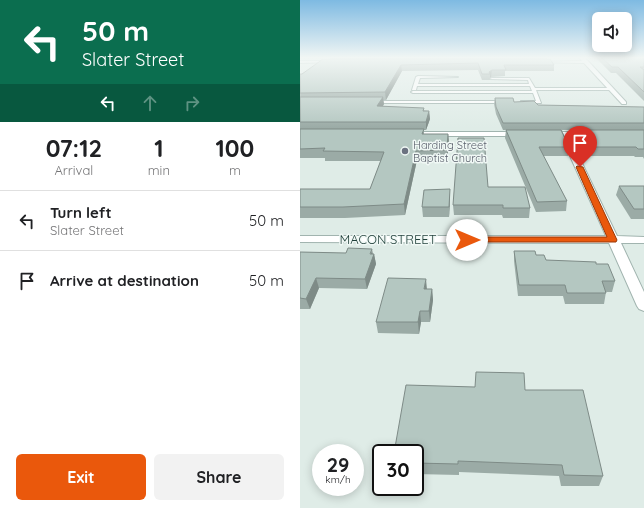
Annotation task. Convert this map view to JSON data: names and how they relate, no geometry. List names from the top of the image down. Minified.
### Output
{"streets":{"street":["MACON STREET"]},"places":["Harding Street Baptist Church"],"page":{"turn":["50 m","Slater Street"],"eta":["07:12","Arrival","1","min","100","m"],"list":[{"name":"Turn left","note":"Slater Street","value":"50 m"},{"name":"Arrive at destination","value":"50 m"}],"speed":"29 km/h","limit":"30","buttons":["Exit","Share"]}}
